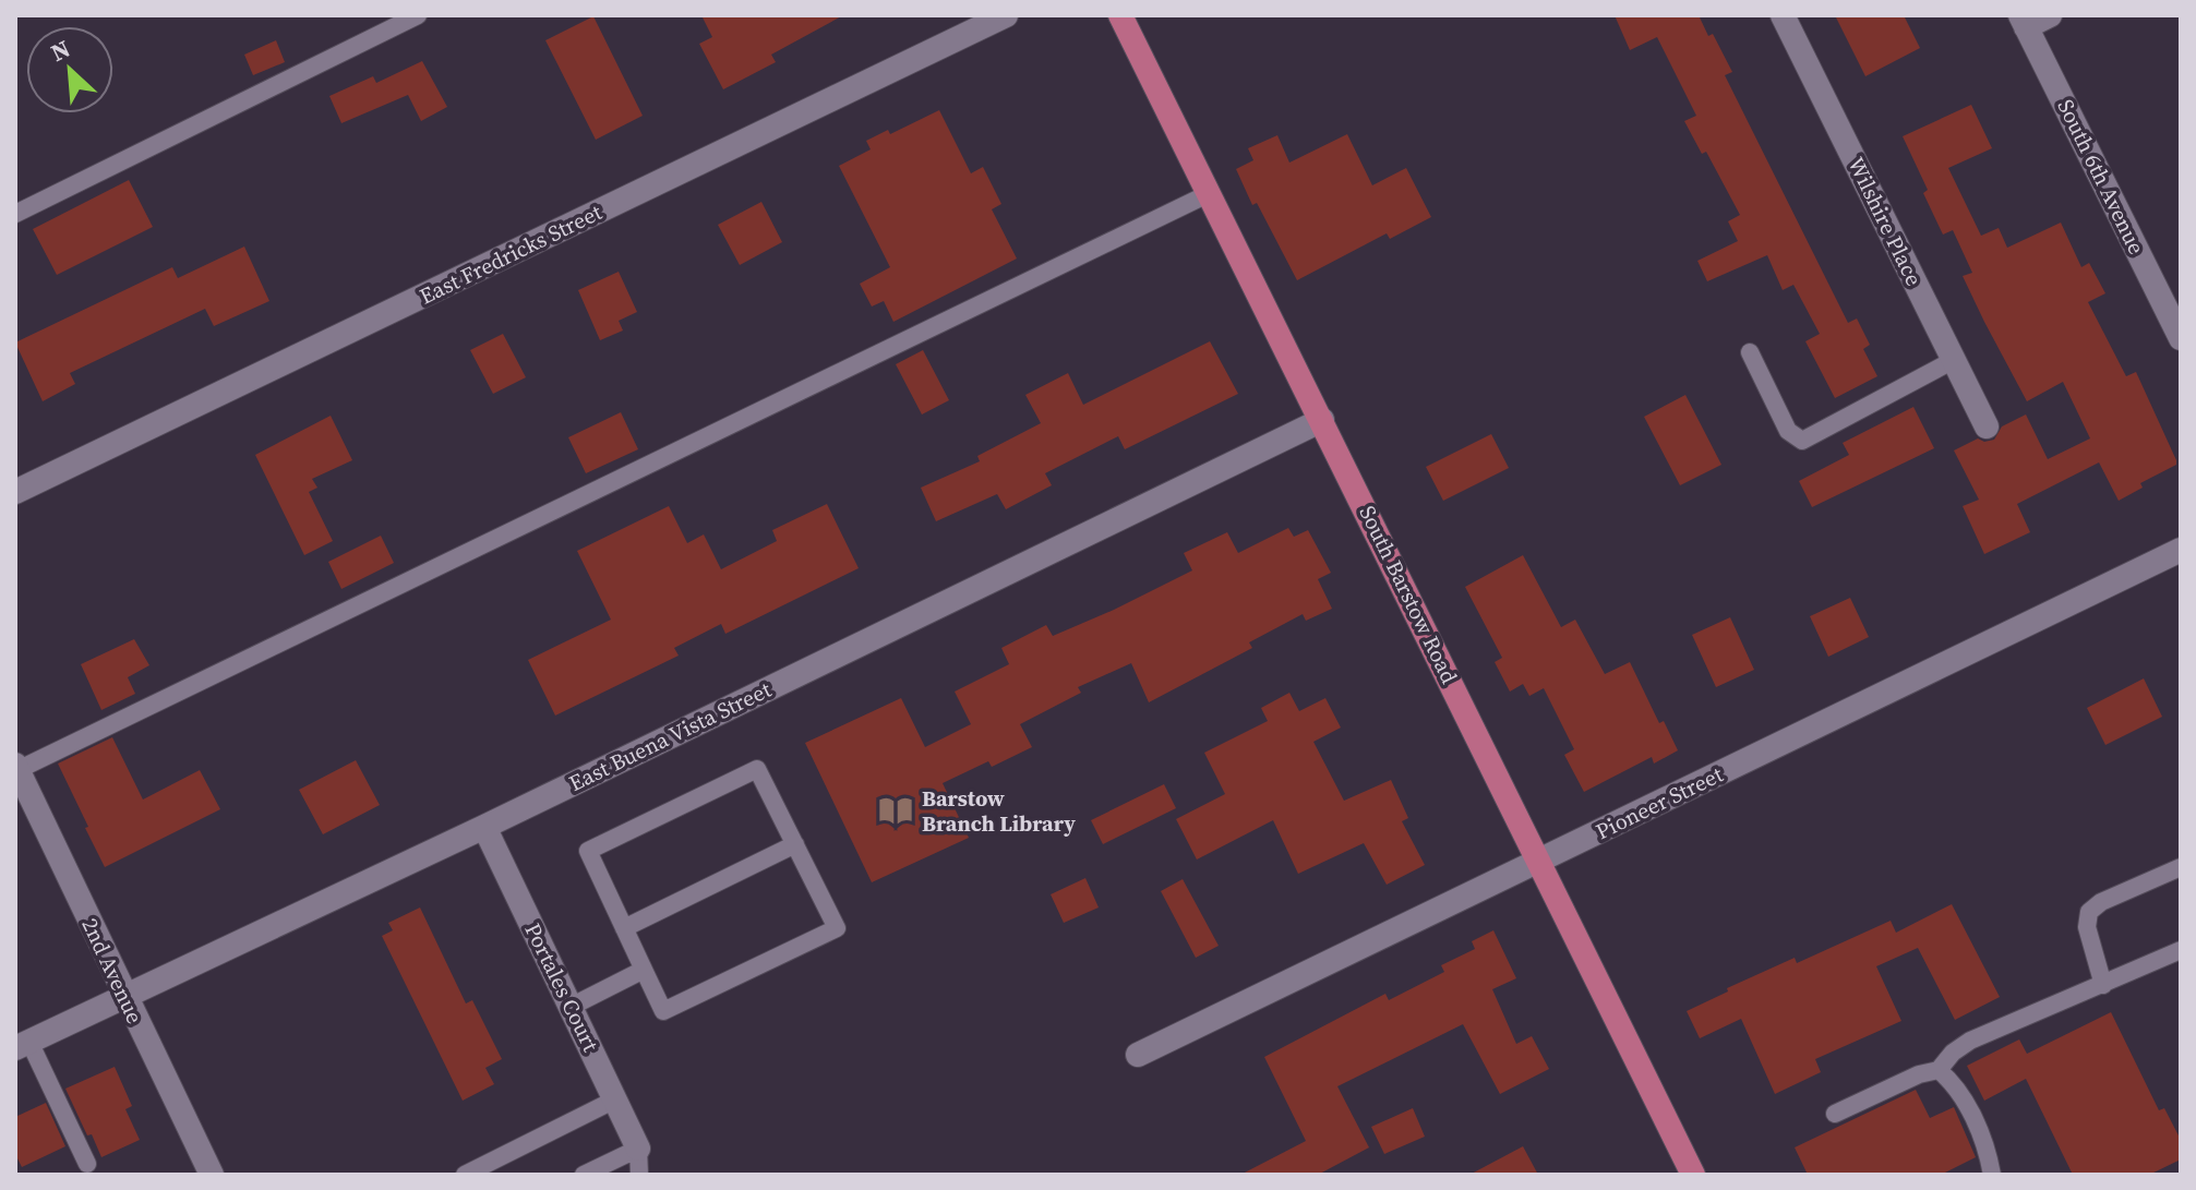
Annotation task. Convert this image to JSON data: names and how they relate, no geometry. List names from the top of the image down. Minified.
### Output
{"streets":{"main road":["South Barstow Road"],"street":["South 6th Avenue","Wilshire Place","East Fredricks Street","East Buena Vista Street","Pioneer Street","2nd Avenue","Portales Court"]},"crossings":[["South Barstow Road","East Buena Vista Street"],["South Barstow Road","Pioneer Street"],["East Buena Vista Street","2nd Avenue"],["East Buena Vista Street","Portales Court"]],"places":{"library":["Barstow Branch Library"]},"north":"top left"}
